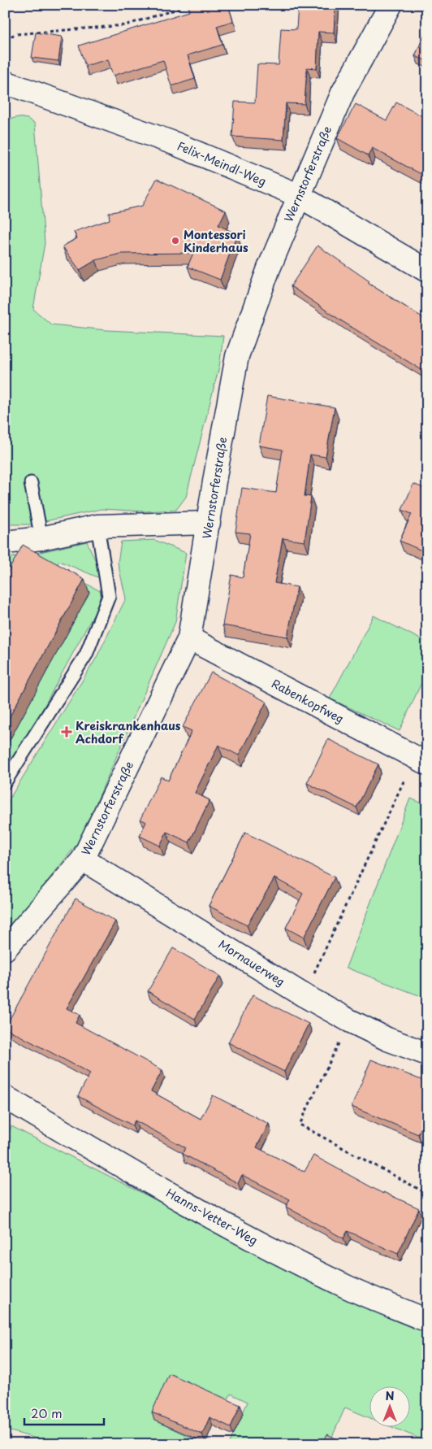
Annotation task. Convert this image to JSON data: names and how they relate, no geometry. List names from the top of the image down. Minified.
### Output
{"streets":{"street":["Felix-Meindl-Weg","Wernstorferstraße","Rabenkopfweg","Mornauerweg","Hanns-Vetter-Weg"]},"crossings":[["Felix-Meindl-Weg","Wernstorferstraße"],["Wernstorferstraße","Rabenkopfweg"],["Wernstorferstraße","Mornauerweg"]],"places":{"other":["Montessori Kinderhaus"],"health":["Kreiskrankenhaus Achdorf"]},"scale_bar":"20 m","north":"top"}
